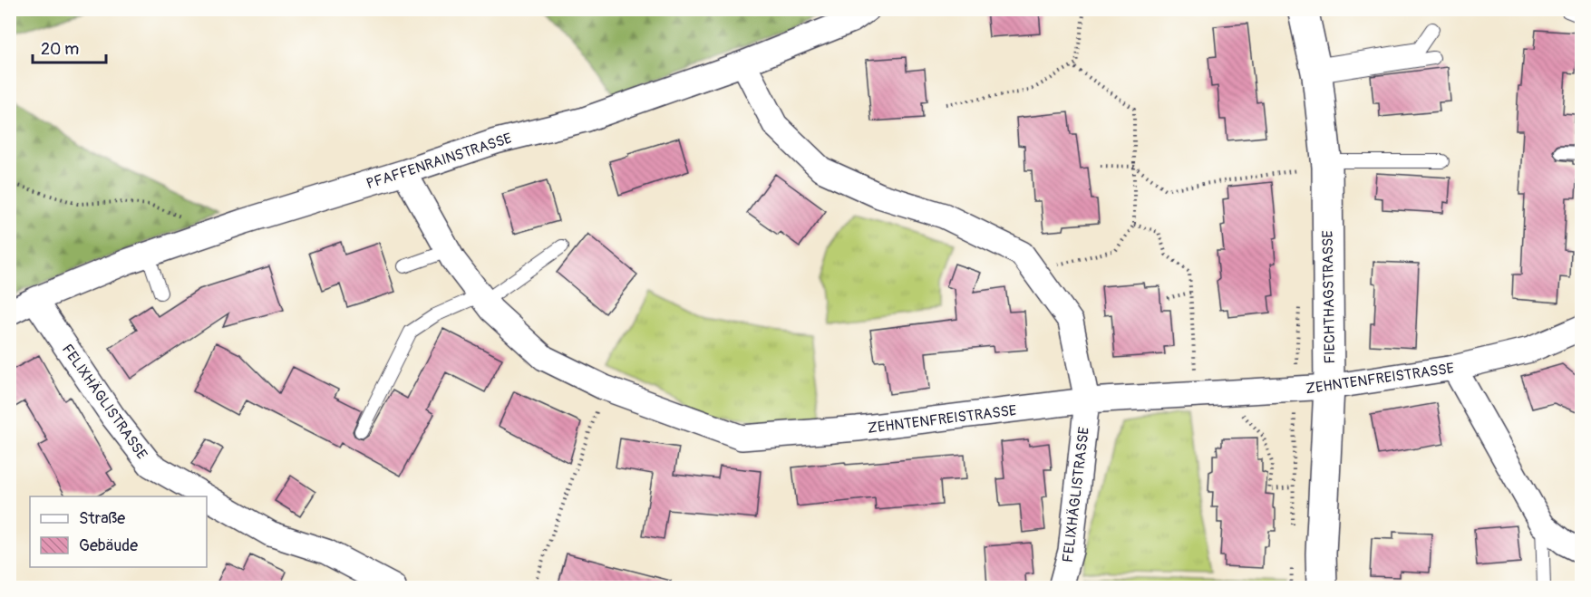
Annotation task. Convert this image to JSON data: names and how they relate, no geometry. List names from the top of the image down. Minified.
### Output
{"streets":{"street":["PFAFFENRAINSTRASSE","FIECHTHAGSTRASSE","ZEHNTENFREISTRASSE","FELIXHÄGLISTRASSE"]},"crossings":[["PFAFFENRAINSTRASSE","ZEHNTENFREISTRASSE"],["PFAFFENRAINSTRASSE","FELIXHÄGLISTRASSE"],["FIECHTHAGSTRASSE","ZEHNTENFREISTRASSE"],["ZEHNTENFREISTRASSE","FELIXHÄGLISTRASSE"]],"legend":["Straße","Gebäude"],"scale_bar":"20 m"}
